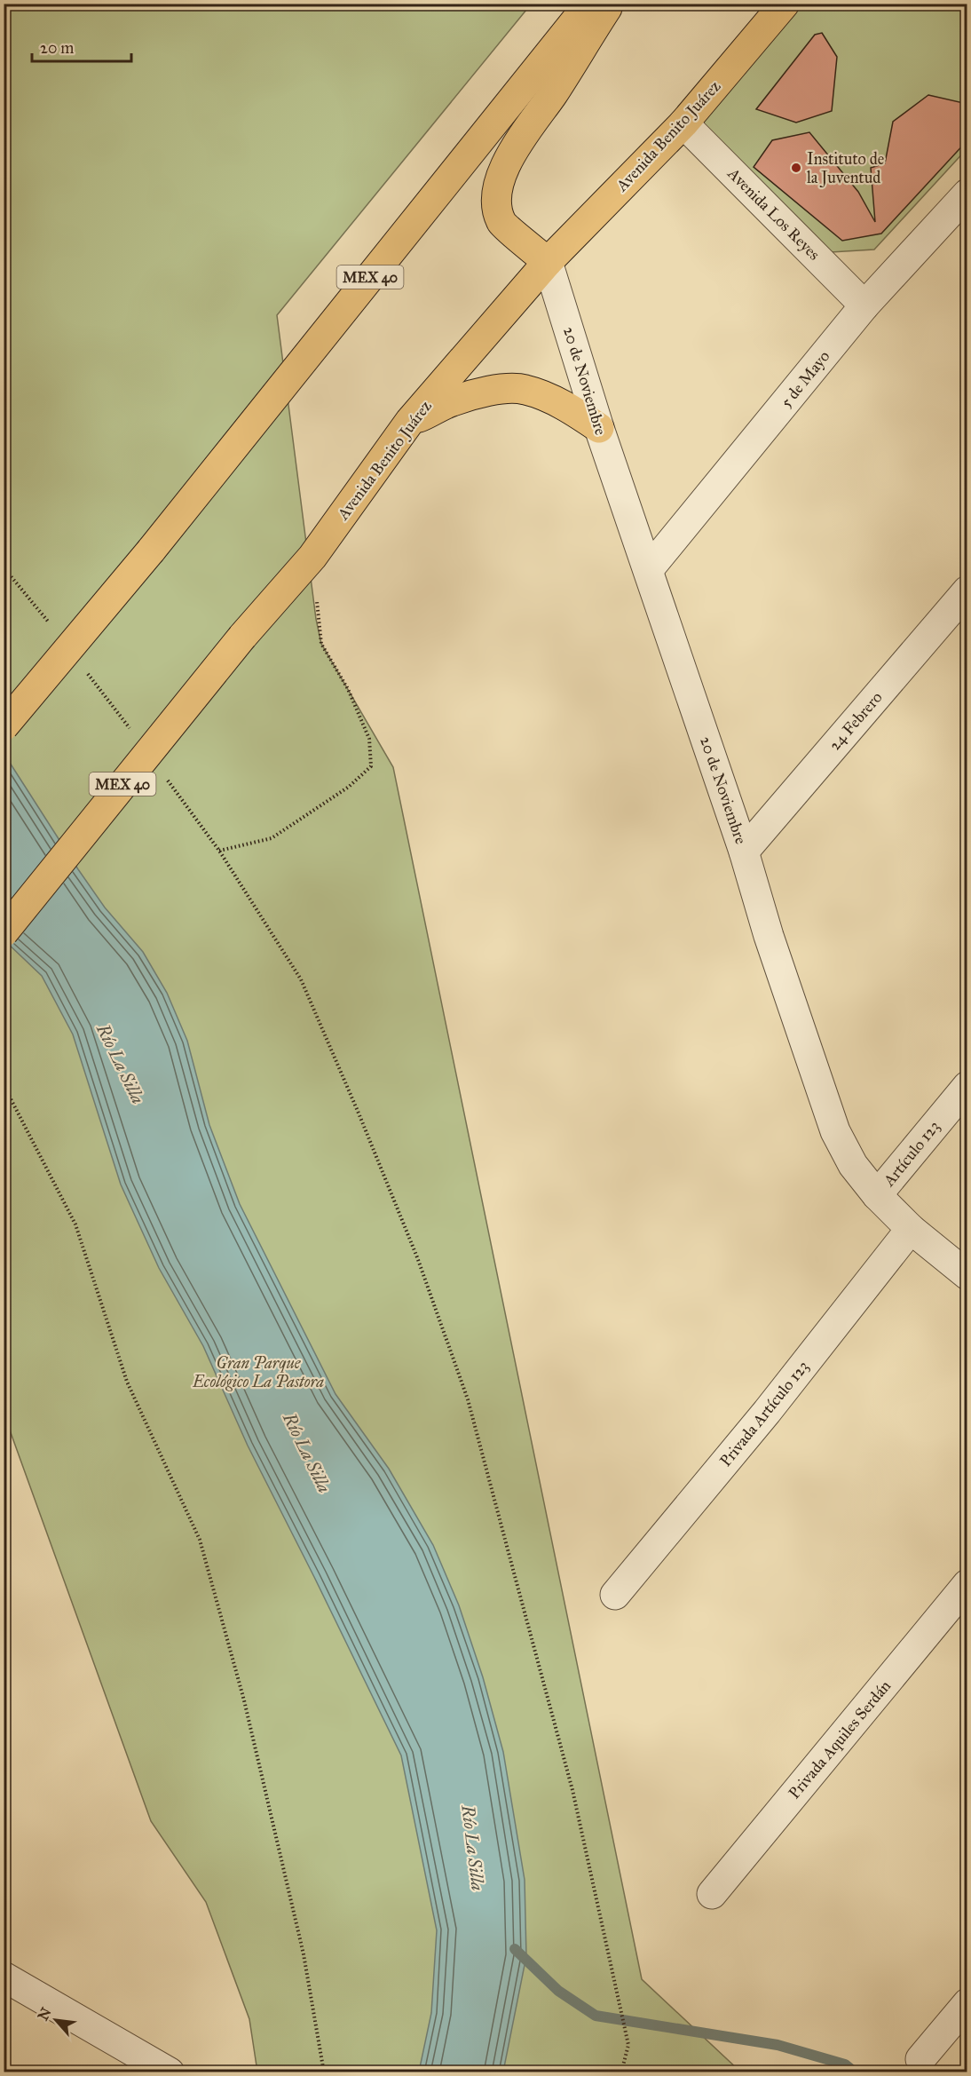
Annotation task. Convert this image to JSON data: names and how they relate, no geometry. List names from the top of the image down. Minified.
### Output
{"streets":{"main road":["Avenida Benito Juárez","MEX 40"],"street":["Avenida Los Reyes","5 de Mayo","20 de Noviembre","24 Febrero","Artículo 123","Privada Artículo 123","Privada Aquiles Serdán"]},"crossings":[["Avenida Benito Juárez","Avenida Los Reyes"],["Avenida Benito Juárez","20 de Noviembre"],["Avenida Los Reyes","5 de Mayo"],["5 de Mayo","20 de Noviembre"],["20 de Noviembre","24 Febrero"],["20 de Noviembre","Artículo 123"],["20 de Noviembre","Privada Artículo 123"]],"water":["Río La Silla"],"parks":["Gran Parque Ecológico La Pastora"],"places":["Instituto de la Juventud"],"scale_bar":"20 m","north":"top left"}
